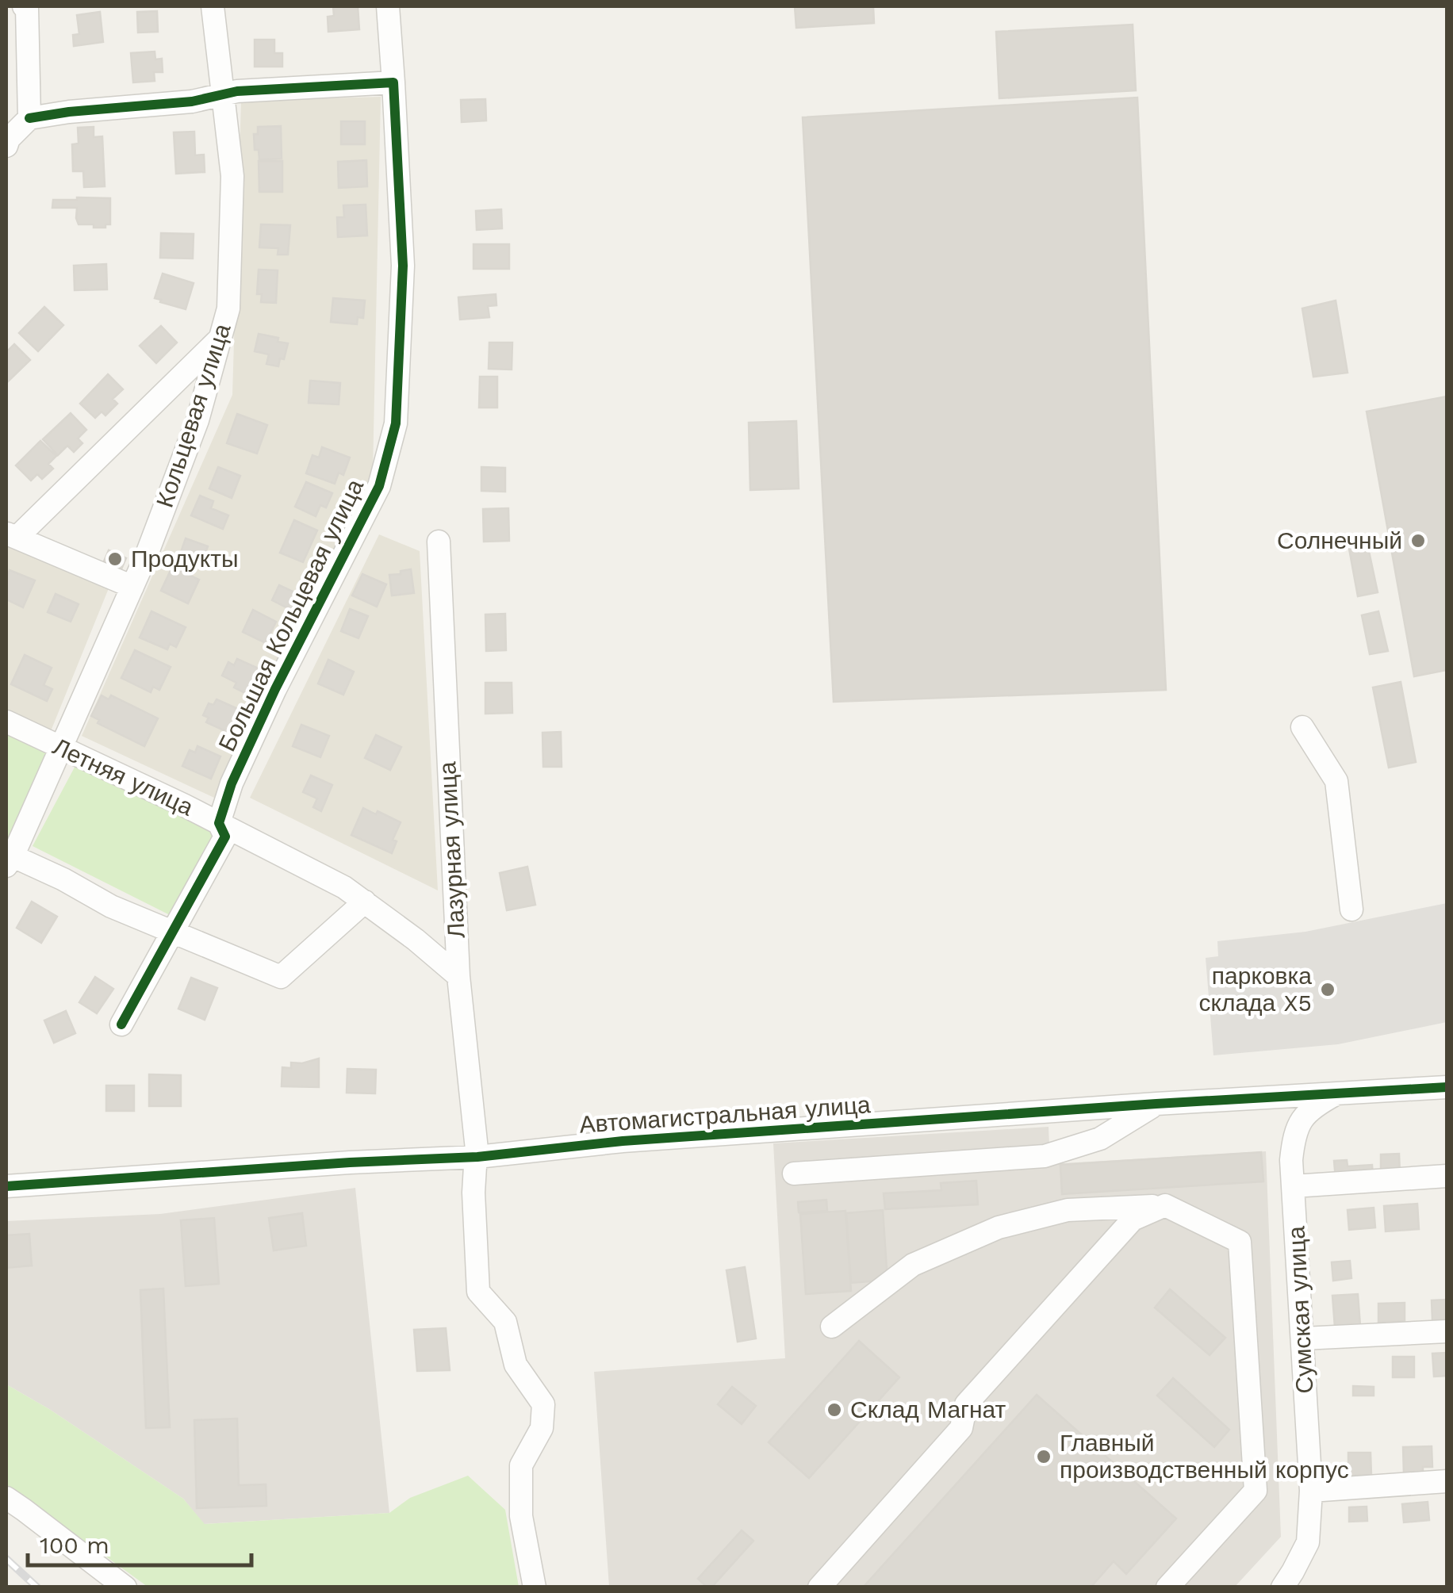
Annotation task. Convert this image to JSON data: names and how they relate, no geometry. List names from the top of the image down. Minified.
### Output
{"streets":{"street":["Кольцевая улица","Большая Кольцевая улица","Летняя улица","Лазурная улица","Автомагистральная улица","Сумская улица"]},"crossings":[["Кольцевая улица","Летняя улица"],["Большая Кольцевая улица","Летняя улица"],["Летняя улица","Лазурная улица"],["Лазурная улица","Автомагистральная улица"],["Автомагистральная улица","Сумская улица"]],"places":["Солнечный","Продукты","парковка склада X5","Склад Магнат","Главный производственный корпус"],"scale_bar":"100 m"}
